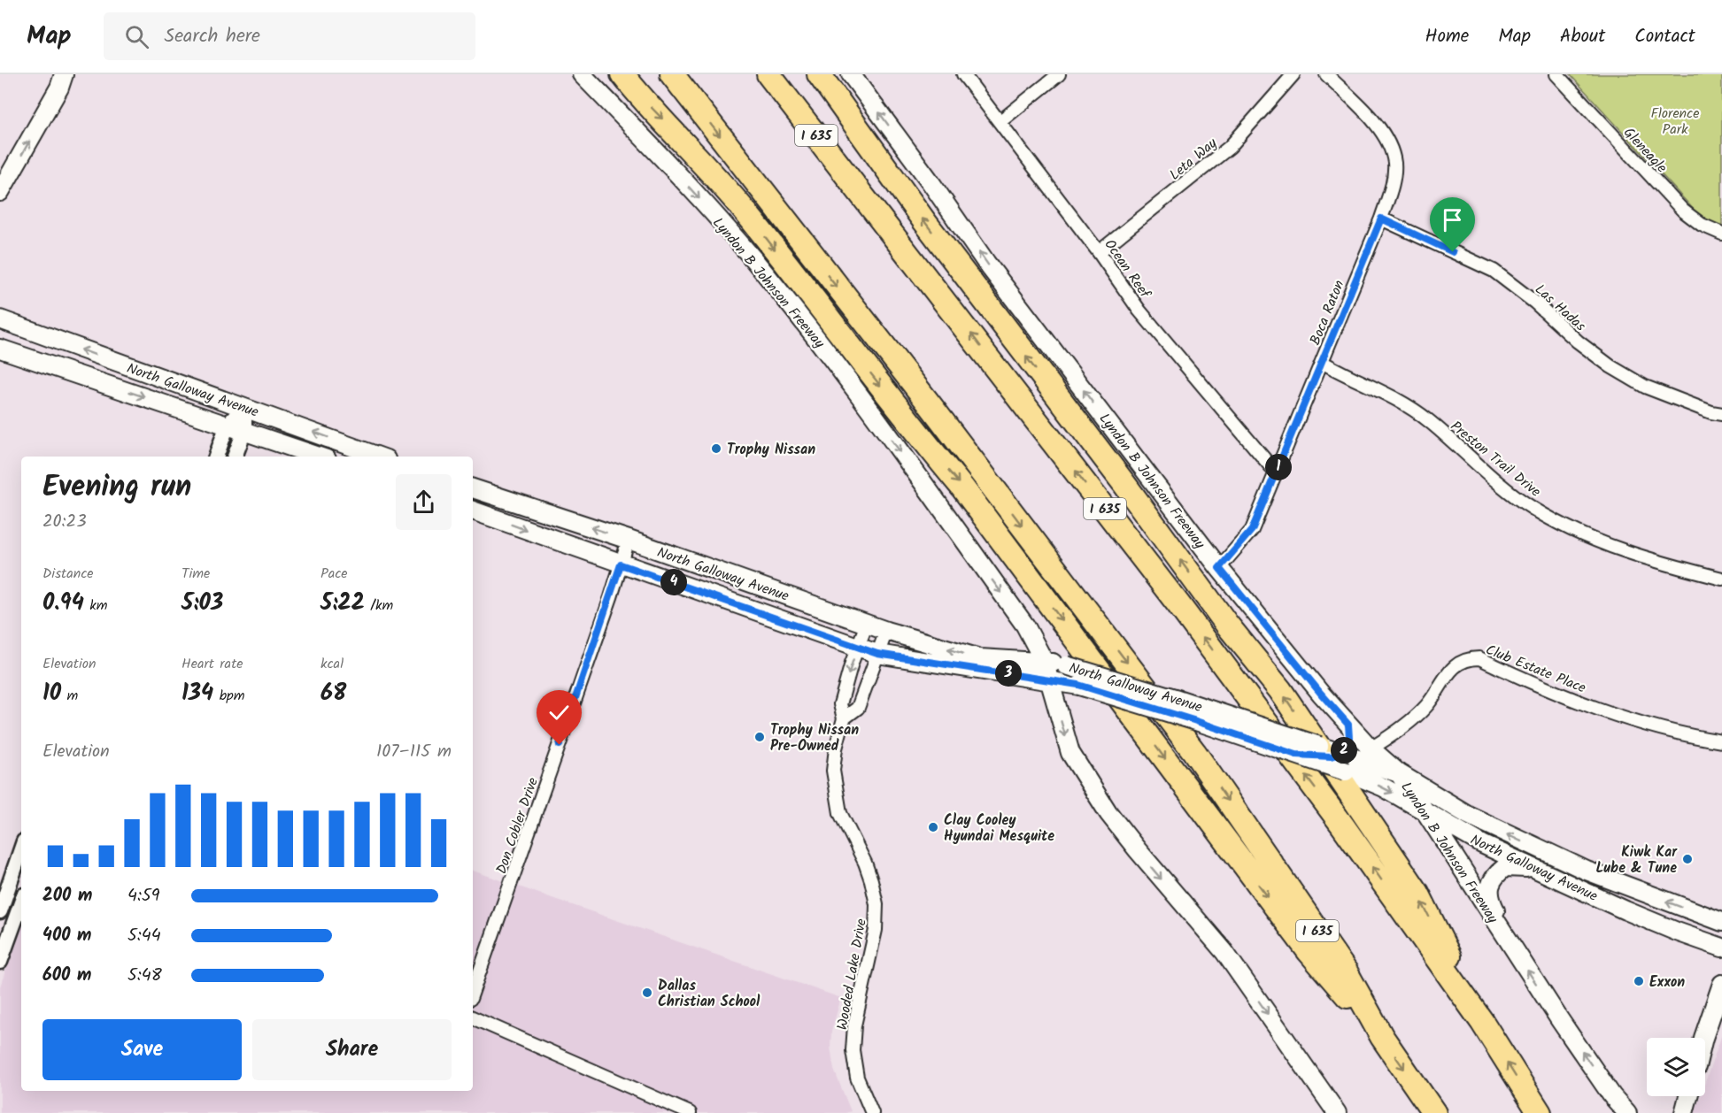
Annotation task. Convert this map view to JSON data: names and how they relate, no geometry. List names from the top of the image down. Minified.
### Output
{"streets":{"highway":["I 635"],"main road":["Lyndon B Johnson Freeway","North Galloway Avenue"],"street":["Gleneagle","Leta Way","Ocean Reef","Las Hadas","Boca Raton","Preston Trail Drive","Club Estate Place","Don Cobler Drive","Wooded Lake Drive"]},"crossings":[["Leta Way","Ocean Reef"],["Ocean Reef","Boca Raton"],["Lyndon B Johnson Freeway","Boca Raton"],["Lyndon B Johnson Freeway","North Galloway Avenue"],["Lyndon B Johnson Freeway","Club Estate Place"],["Las Hadas","Boca Raton"],["Boca Raton","Preston Trail Drive"],["North Galloway Avenue","Don Cobler Drive"],["North Galloway Avenue","Wooded Lake Drive"]],"parks":["Florence Park"],"places":["Trophy Nissan","Trophy Nissan Pre-Owned","Clay Cooley Hyundai Mesquite","Kiwk Kar Lube & Tune","Exxon","Dallas Christian School"],"page":{"header":"Map","search":"Search here","nav":["Home","Map","About","Contact"],"pins":["1","4","3","2"],"heading":["Evening run","20:23"],"stats":[["Distance","0.94 km"],["Time","5:03"],["Pace","5:22 /km"],["Elevation","10 m"],["Heart rate","134 bpm"],["kcal","68"]],"chart":["Elevation","107–115 m"],"list":[{"name":"200 m","note":"4:59"},{"name":"400 m","note":"5:44"},{"name":"600 m","note":"5:48"}],"buttons":["Save","Share"]}}
